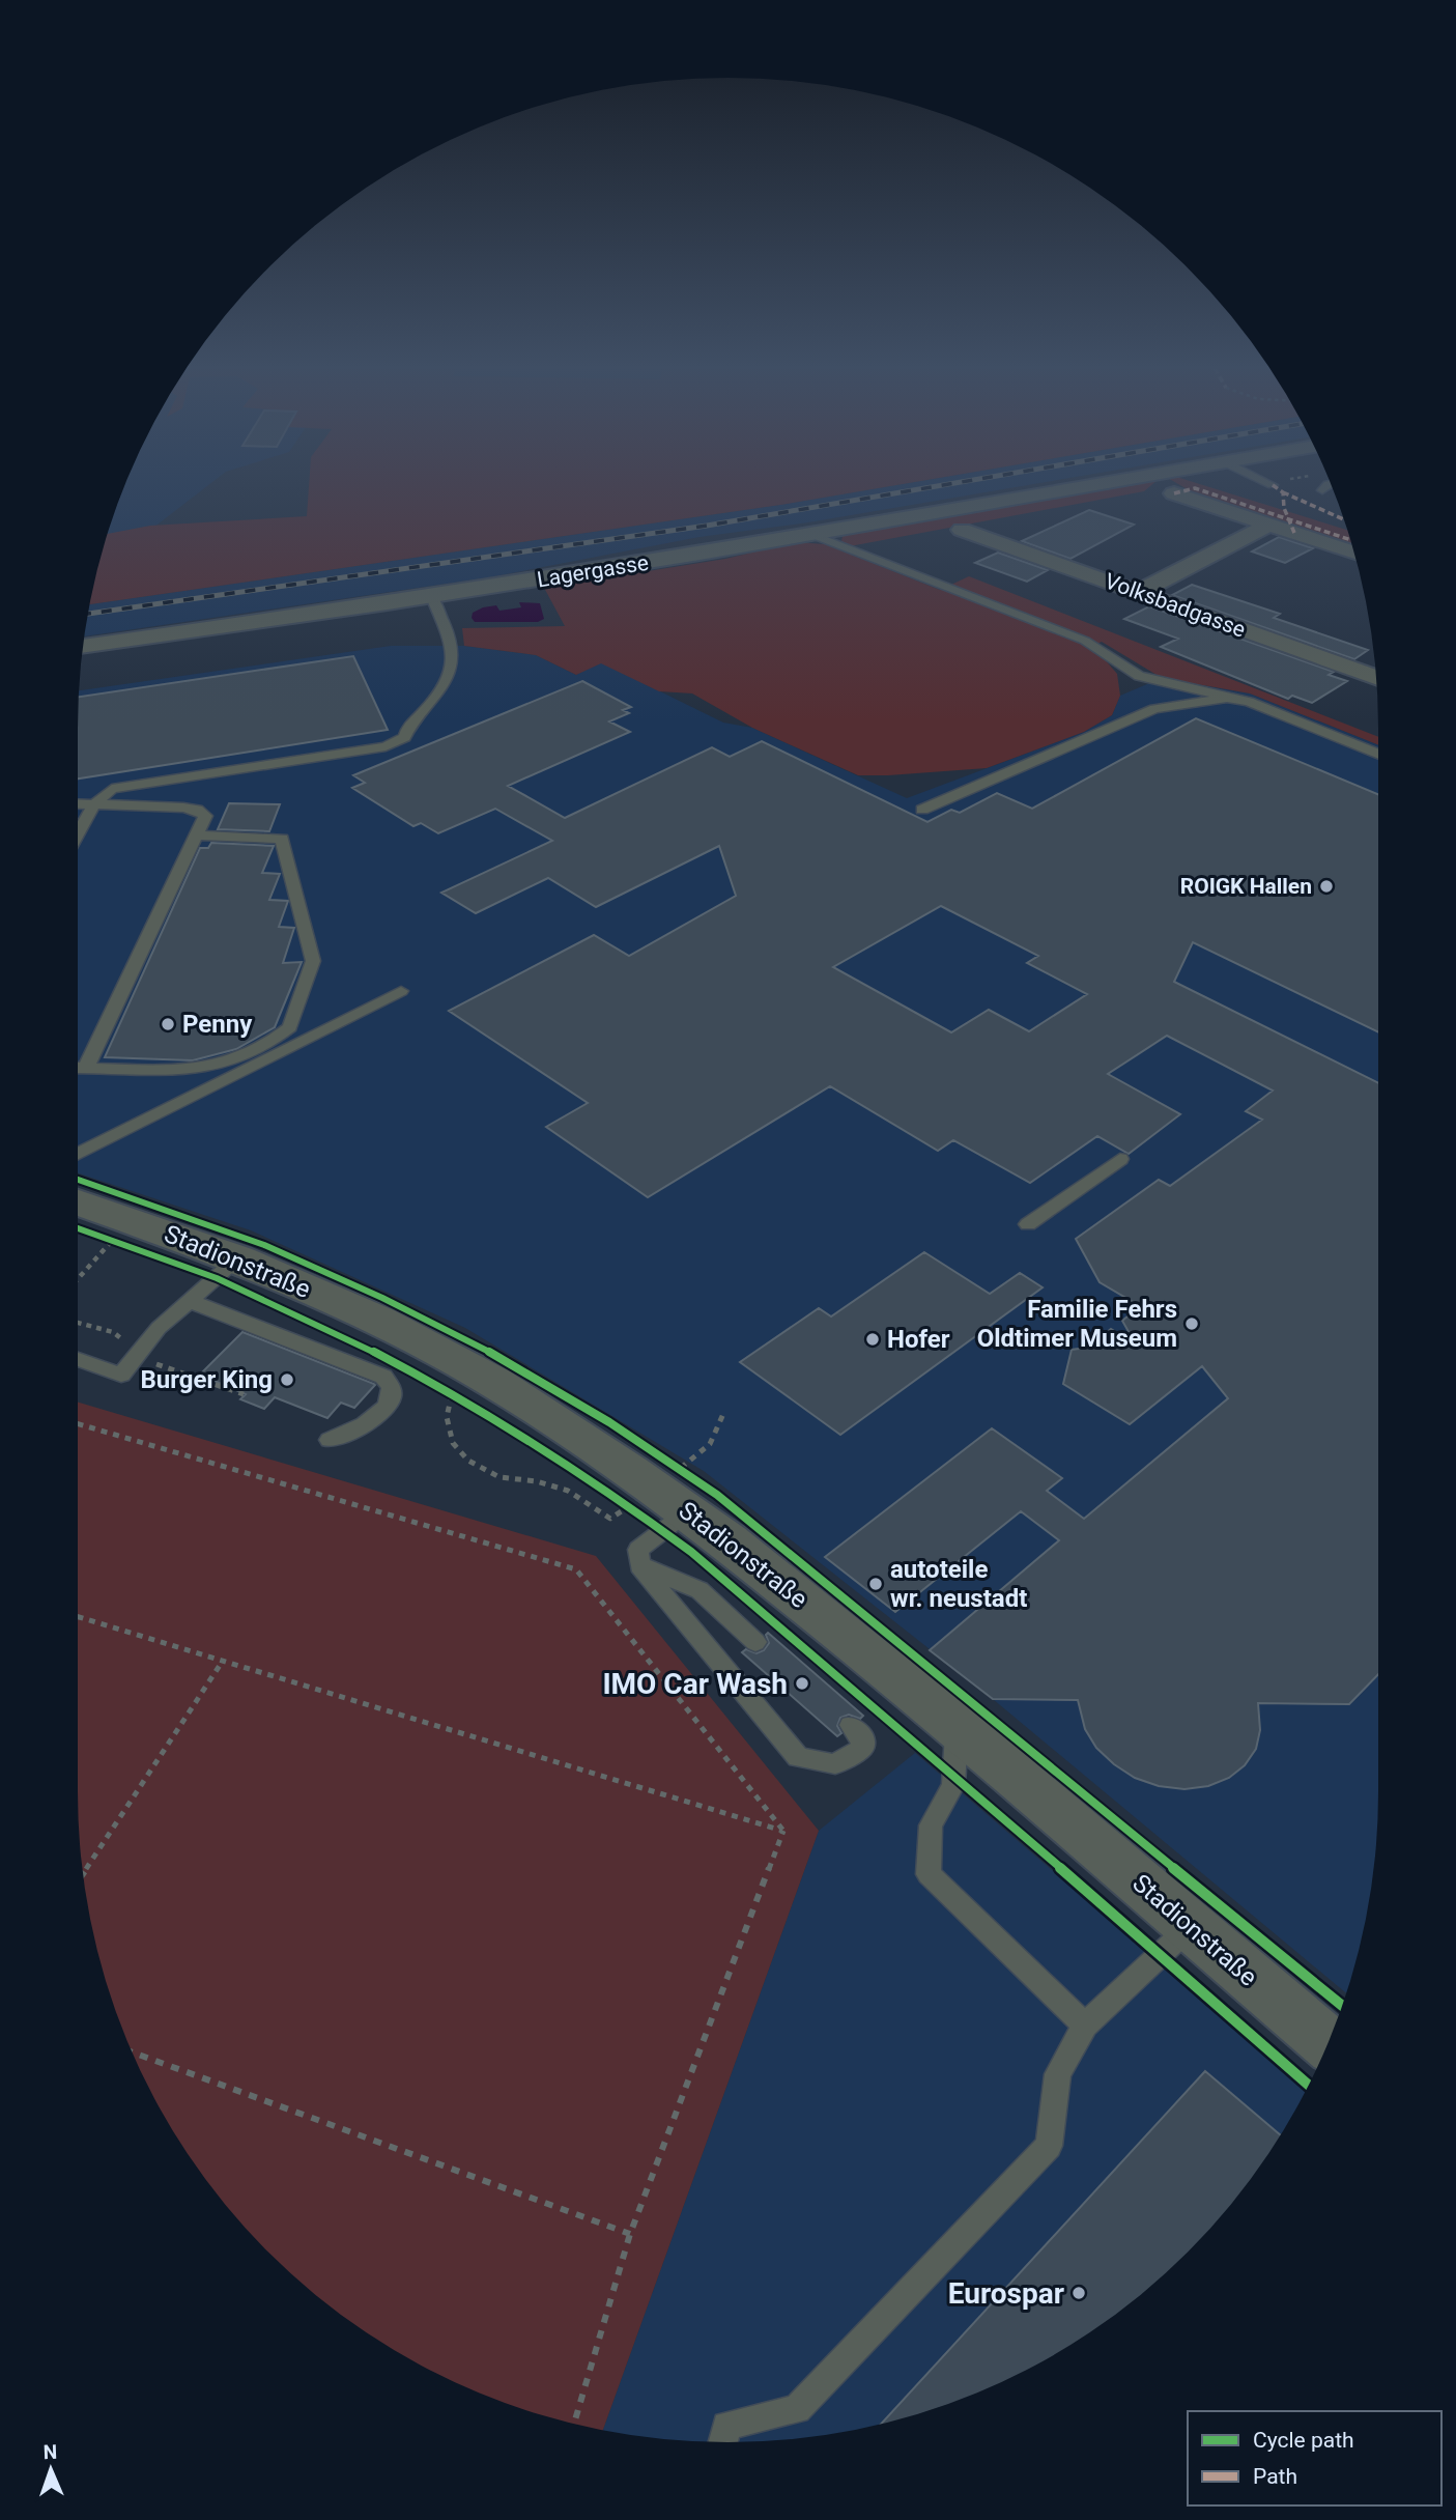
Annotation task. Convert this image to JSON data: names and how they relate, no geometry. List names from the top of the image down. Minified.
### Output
{"streets":{"street":["Lagergasse","Volksbadgasse","Stadionstraße"]},"places":["ROIGK Hallen","Penny","Familie Fehrs Oldtimer Museum","Hofer","Burger King","autoteile wr. neustadt","IMO Car Wash","Eurospar"],"legend":["Cycle path","Path"],"north":"top"}
